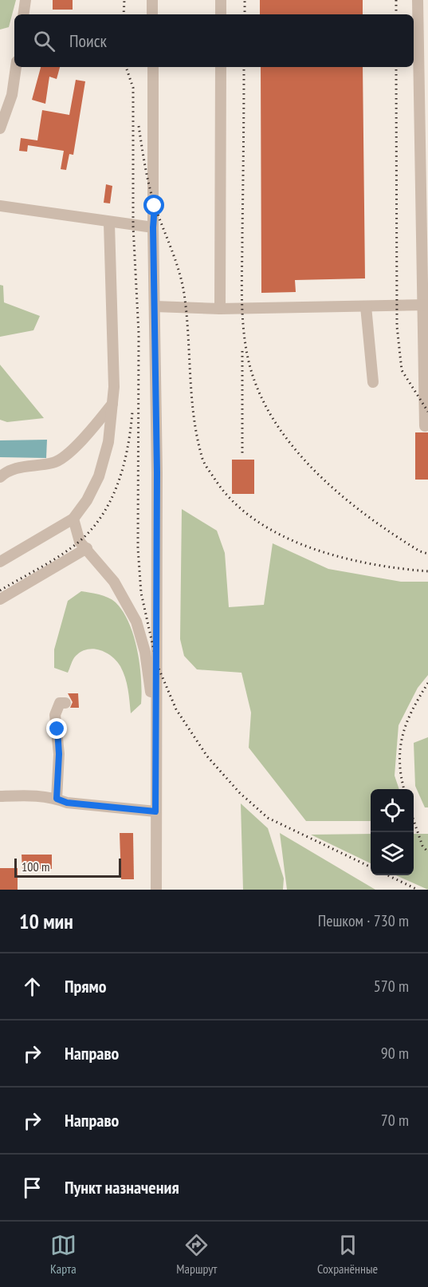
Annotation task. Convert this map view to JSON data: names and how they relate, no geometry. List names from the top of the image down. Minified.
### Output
{"scale_bar":"100 m","page":{"search":"Поиск","scale":"100 m","heading":["10 мин","Пешком · 730 m"],"list":[["Прямо","570 m"],["Направо","90 m"],["Направо","70 m"],"Пункт назначения"],"nav":["Карта","Маршрут","Сохранённые"]}}
